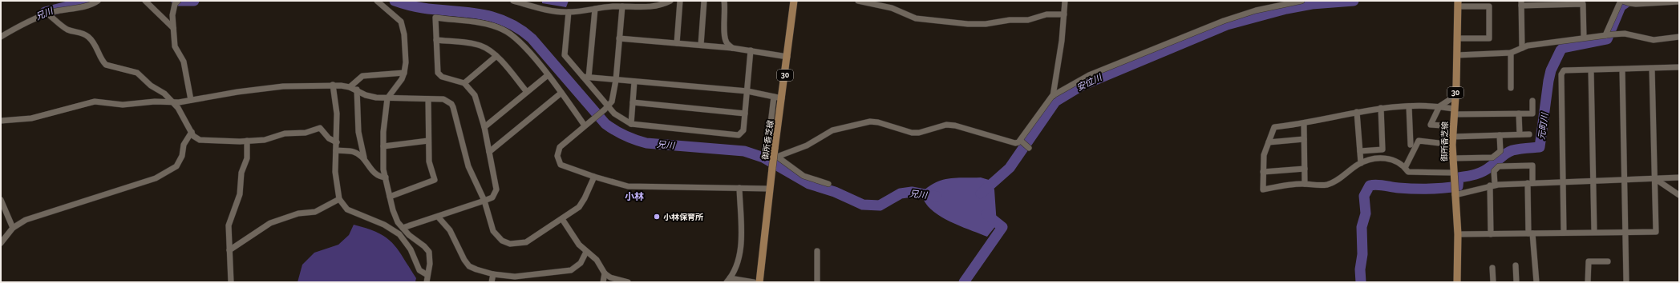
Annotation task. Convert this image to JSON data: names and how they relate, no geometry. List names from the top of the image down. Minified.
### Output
{"streets":{"main road":["30","御所香芝線"]},"districts":["小林"],"water":["兄川","安位川","元町川"],"places":["小林保育所"]}
